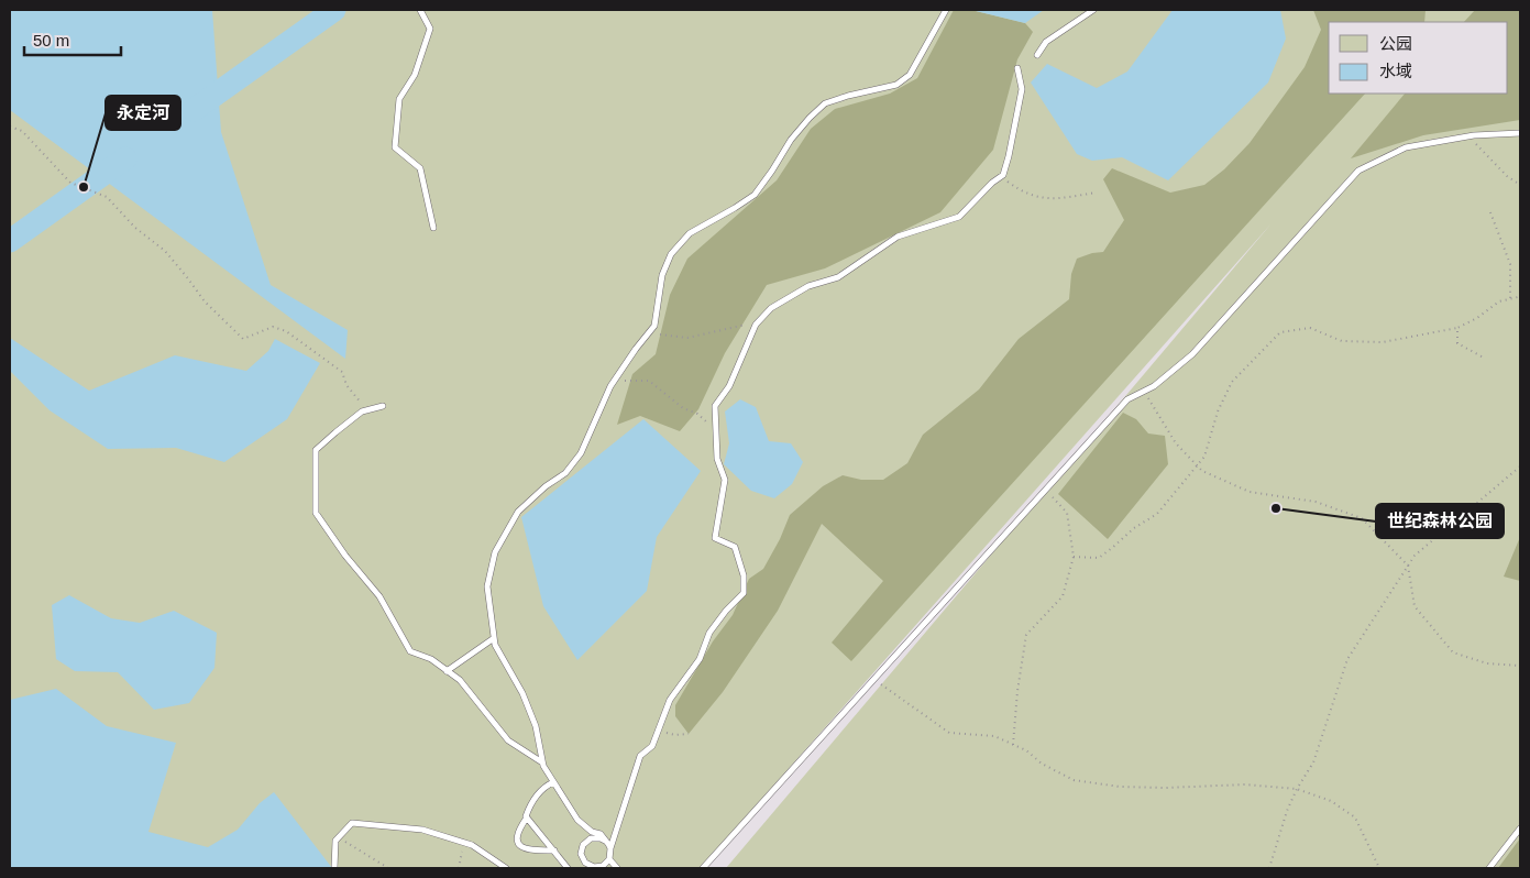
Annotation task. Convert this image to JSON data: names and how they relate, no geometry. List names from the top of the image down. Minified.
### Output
{"places":["永定河","世纪森林公园"],"legend":["公园","水域"],"scale_bar":"50 m"}
